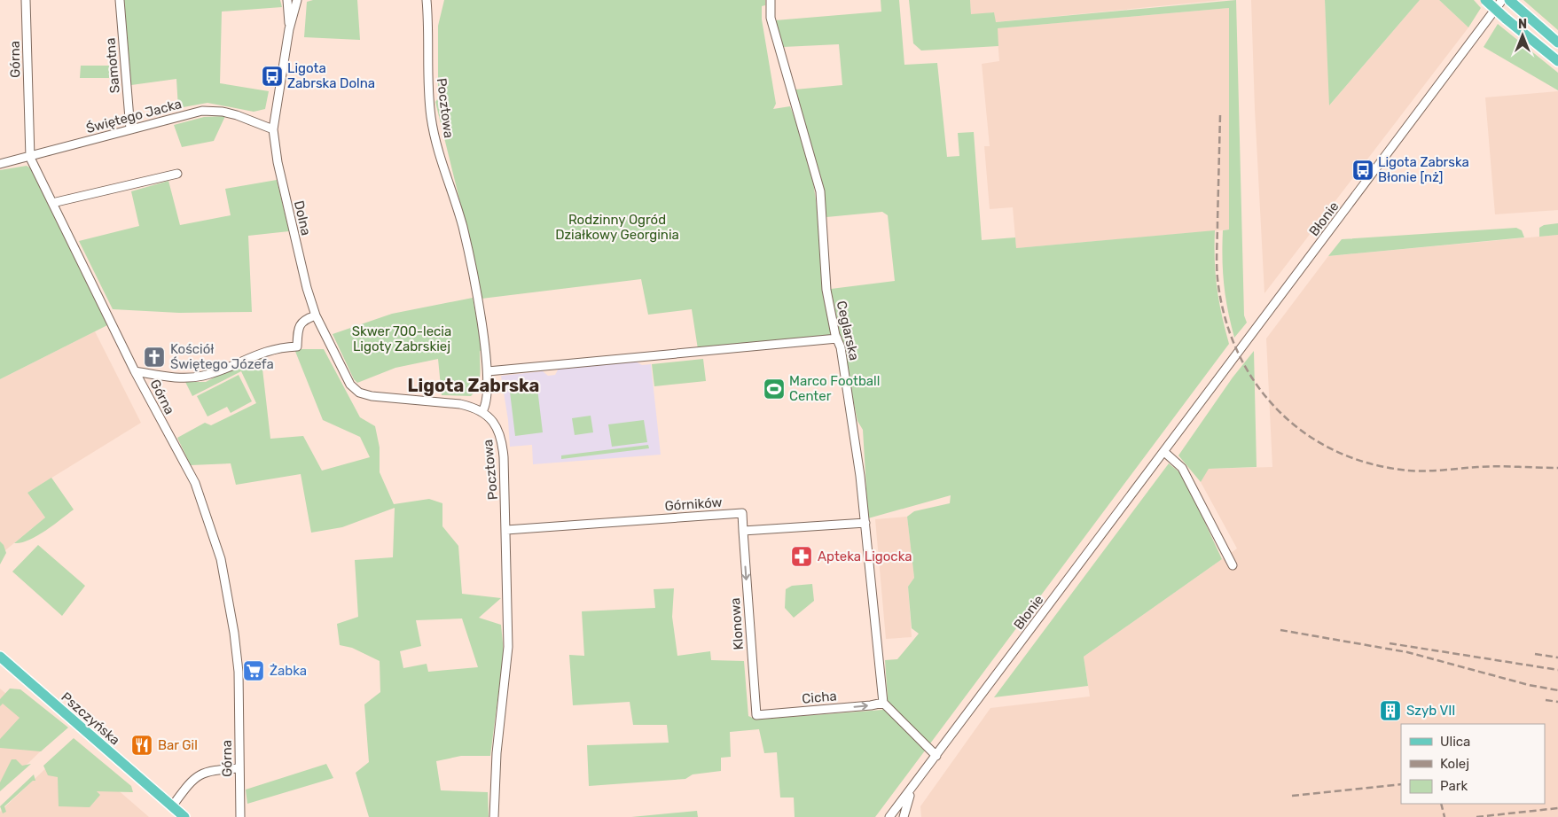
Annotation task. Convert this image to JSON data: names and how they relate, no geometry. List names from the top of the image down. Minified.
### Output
{"streets":{"main road":["Pszczyńska"],"street":["Górna","Samotna","Pocztowa","Świętego Jacka","Dolna","Błonie","Ceglarska","Górników","Klonowa","Cicha"]},"crossings":[["Górna","Świętego Jacka"],["Samotna","Świętego Jacka"],["Pocztowa","Dolna"],["Pocztowa","Górników"],["Świętego Jacka","Dolna"],["Ceglarska","Cicha"],["Górników","Klonowa"],["Klonowa","Cicha"]],"one_way":["Klonowa","Cicha"],"districts":["Ligota Zabrska"],"parks":["Rodzinny Ogród Działkowy Georginia","Skwer 700-lecia Ligoty Zabrskiej"],"places":{"bus stop":["Ligota Zabrska Dolna","Ligota Zabrska Błonie [nż]"],"church":["Kościół Świętego Józefa"],"sports":["Marco Football Center"],"pharmacy":["Apteka Ligocka"],"supermarket":["Żabka"],"building":["Szyb VII"],"restaurant":["Bar Gil"]},"legend":["Ulica","Kolej","Park"],"north":"top"}
